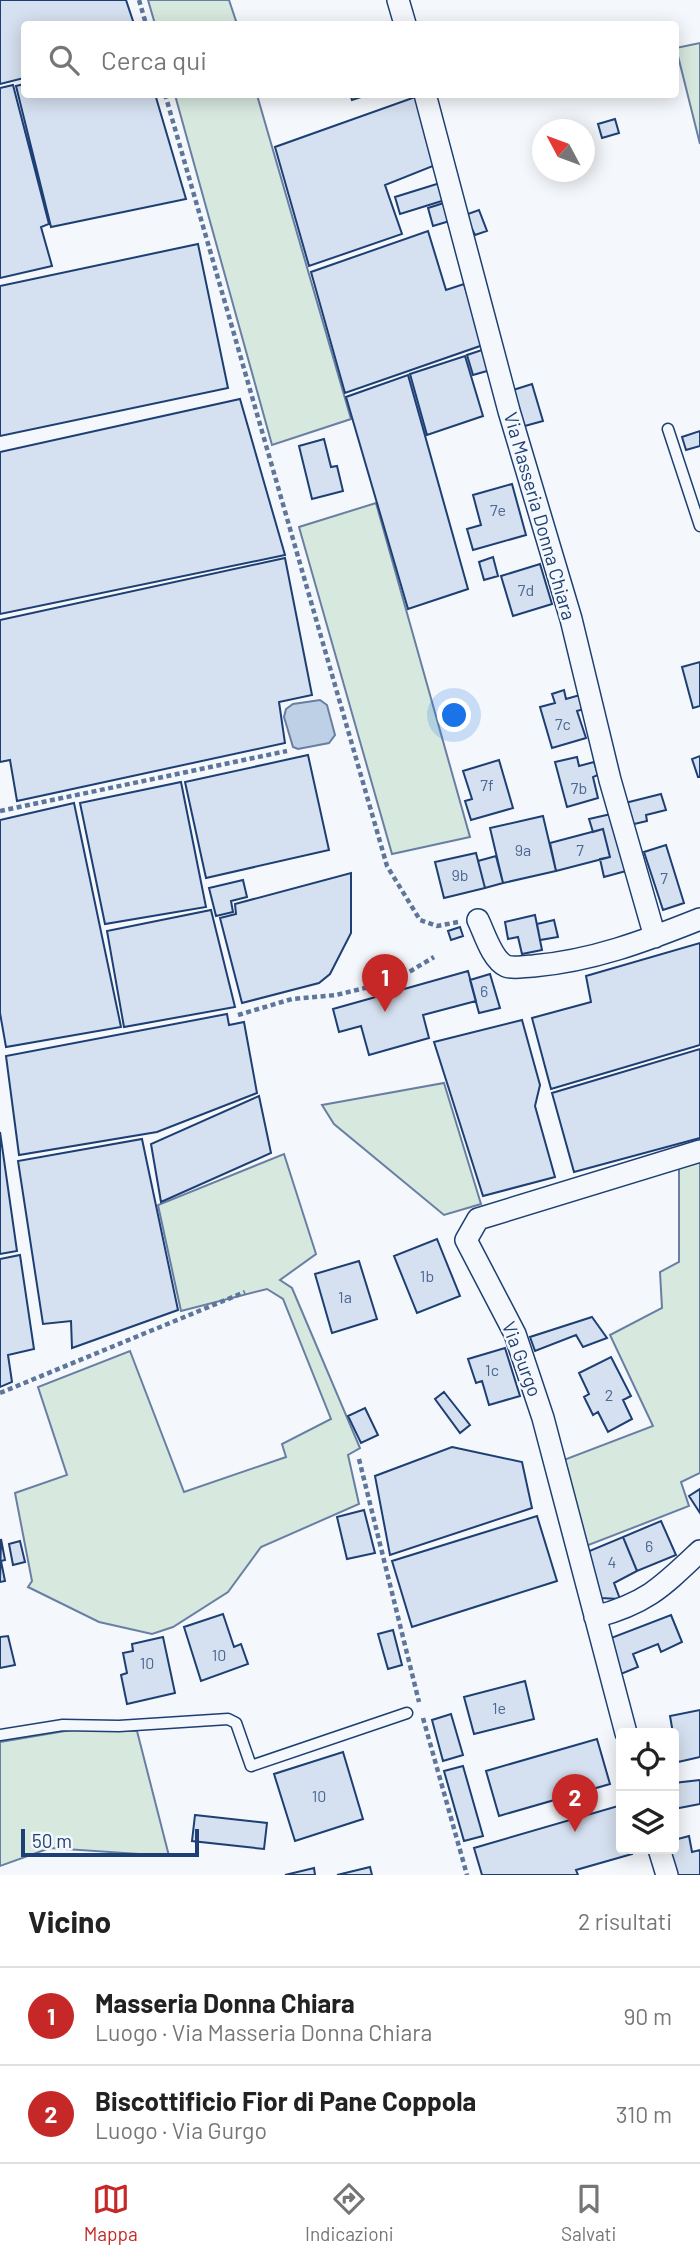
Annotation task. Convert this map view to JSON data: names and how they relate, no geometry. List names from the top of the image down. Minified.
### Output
{"streets":{"street":["Via Masseria Donna Chiara","Via Gurgo"]},"house_numbers":["7e","7d","7c","7f","7b","9a","7","9b","7","6","1b","1a","1c","2","6","4","10","10","1e","10"],"scale_bar":"50 m","north":"top left","page":{"search":"Cerca qui","pins":["1","2"],"scale":"50 m","heading":["Vicino","2 risultati"],"list":[{"mark":"1","name":"Masseria Donna Chiara","note":"Luogo · Via Masseria Donna Chiara","value":"90 m"},{"mark":"2","name":"Biscottificio Fior di Pane Coppola","note":"Luogo · Via Gurgo","value":"310 m"}],"nav":["Mappa","Indicazioni","Salvati"]}}
